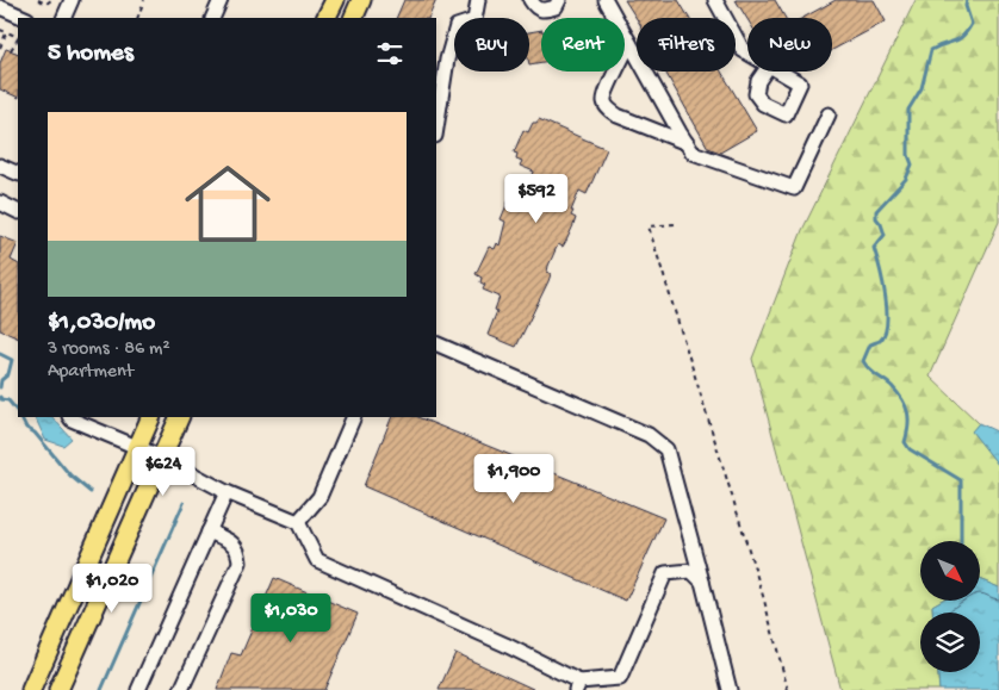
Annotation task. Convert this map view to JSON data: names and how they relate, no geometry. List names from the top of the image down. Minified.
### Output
{"north":"bottom right","page":{"chip":["Buy","Rent","Filters","New"],"heading":"5 homes","list":[{"name":"$1,030/mo","note":"3 rooms · 86 m² · Apartment"}],"price":["$592","$624","$1,900","$1,020","$1,030"]}}
